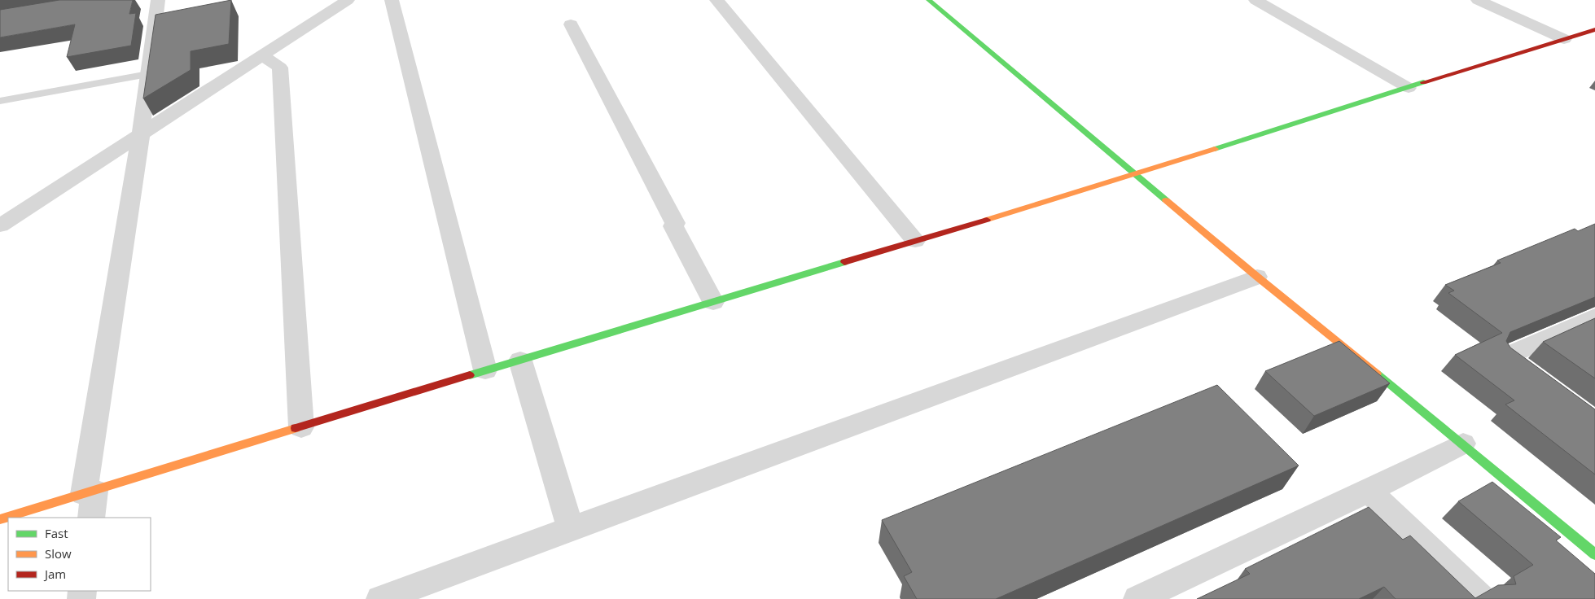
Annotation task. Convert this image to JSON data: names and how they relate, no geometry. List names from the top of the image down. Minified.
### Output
{"legend":["Fast","Slow","Jam"]}
